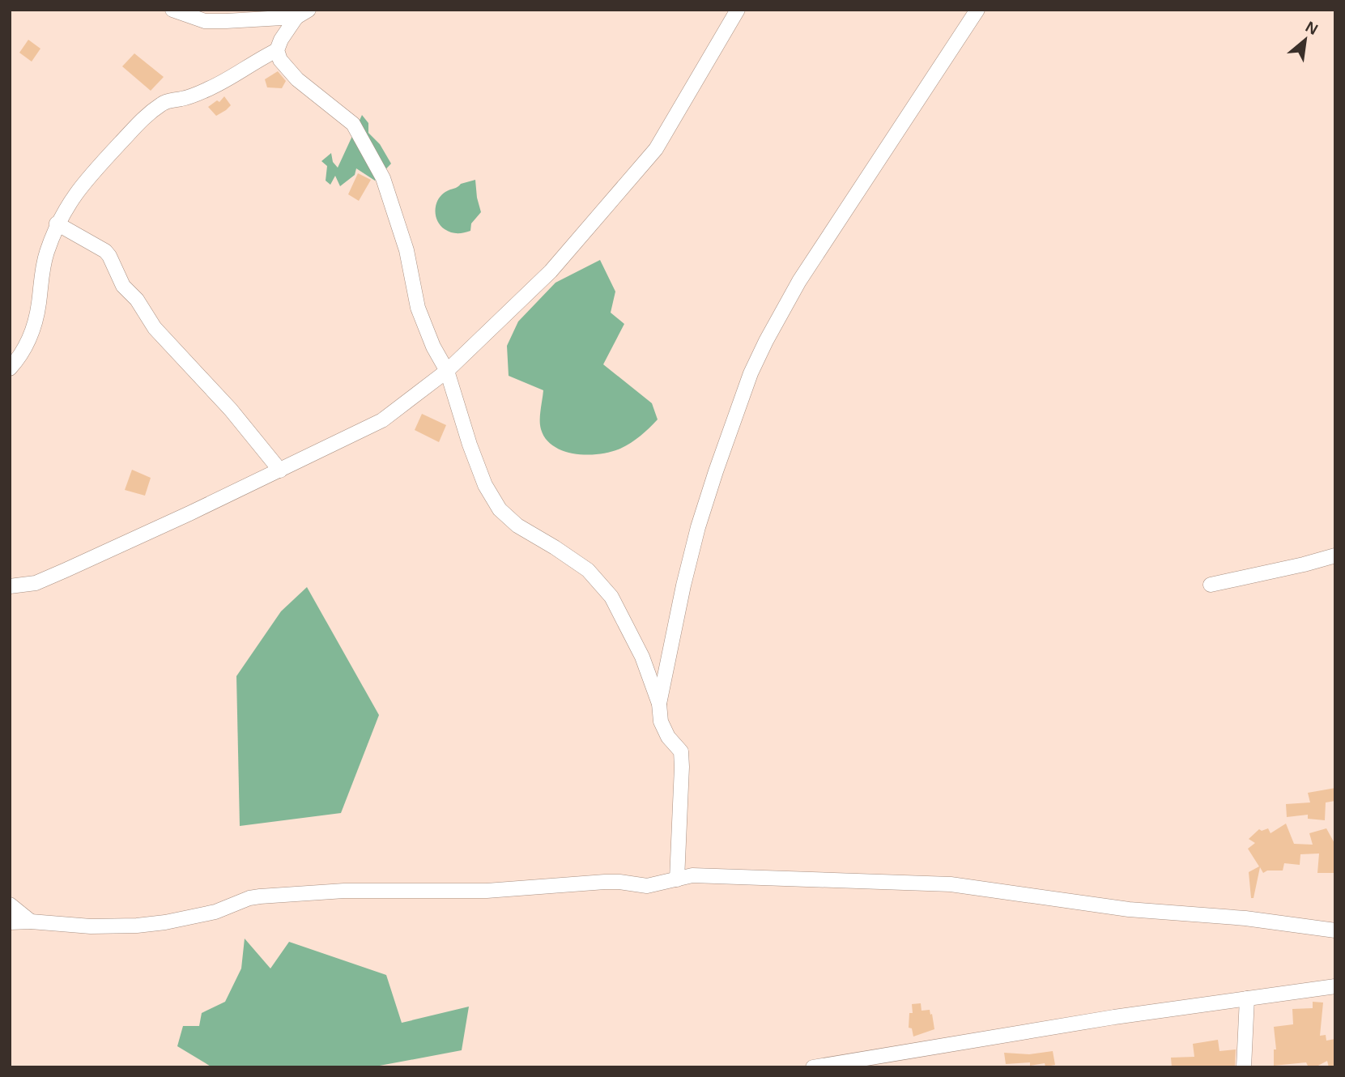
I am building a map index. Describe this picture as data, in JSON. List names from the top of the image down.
{
  "north": "top right"
}
